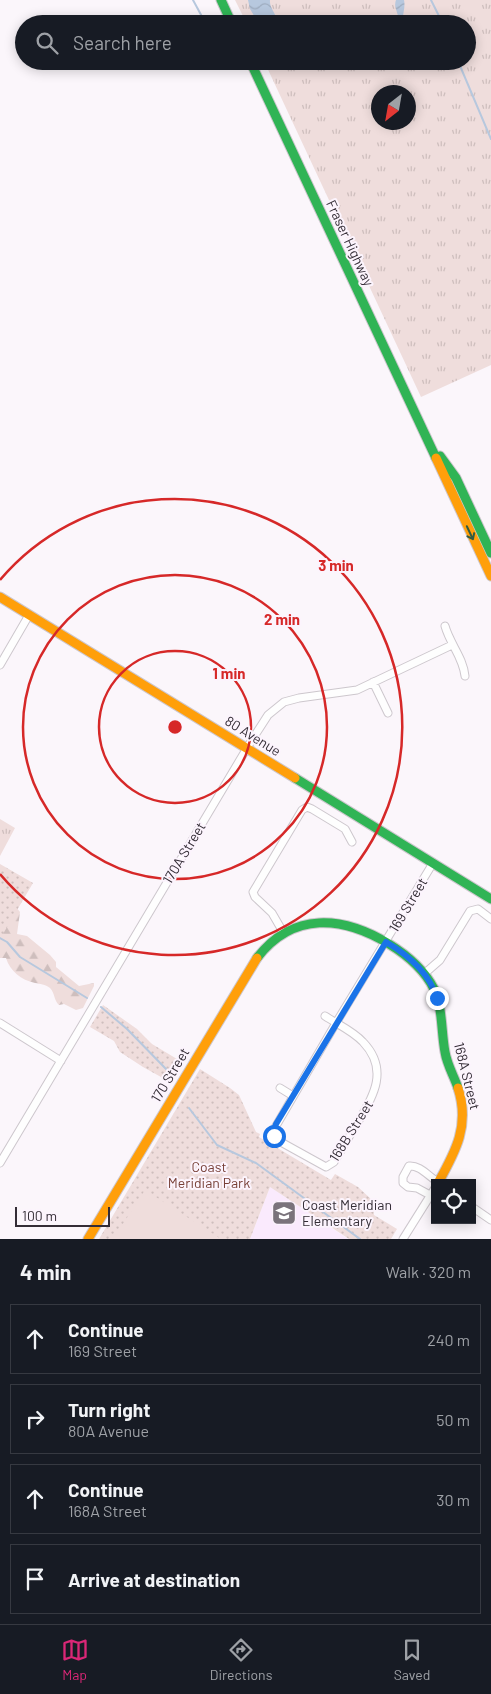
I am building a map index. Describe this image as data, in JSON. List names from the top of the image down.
{
  "streets": {
    "main road": [
      "Fraser Highway",
      "80 Avenue",
      "170 Street",
      "168A Street"
    ],
    "street": ["170A Street", "169 Street", "168B Street"]
  },
  "crossings": [
    ["80 Avenue", "170A Street"],
    ["80 Avenue", "169 Street"],
    ["169 Street", "170 Street"],
    ["169 Street", "168A Street"],
    ["169 Street", "168B Street"],
    ["170 Street", "168A Street"]
  ],
  "parks": ["Coast Meridian Park"],
  "places": {
    "school or university": ["Coast Meridian Elementary"]
  },
  "scale_bar": "100 m",
  "north": "bottom left",
  "page": {
    "search": "Search here",
    "scale": "100 m",
    "heading": ["4 min", "Walk · 320 m"],
    "list": [
      ["Continue", "169 Street", "240 m"],
      ["Turn right", "80A Avenue", "50 m"],
      ["Continue", "168A Street", "30 m"],
      "Arrive at destination"
    ],
    "nav": ["Map", "Directions", "Saved"]
  },
  "rings": ["3 min", "2 min", "1 min"]
}
